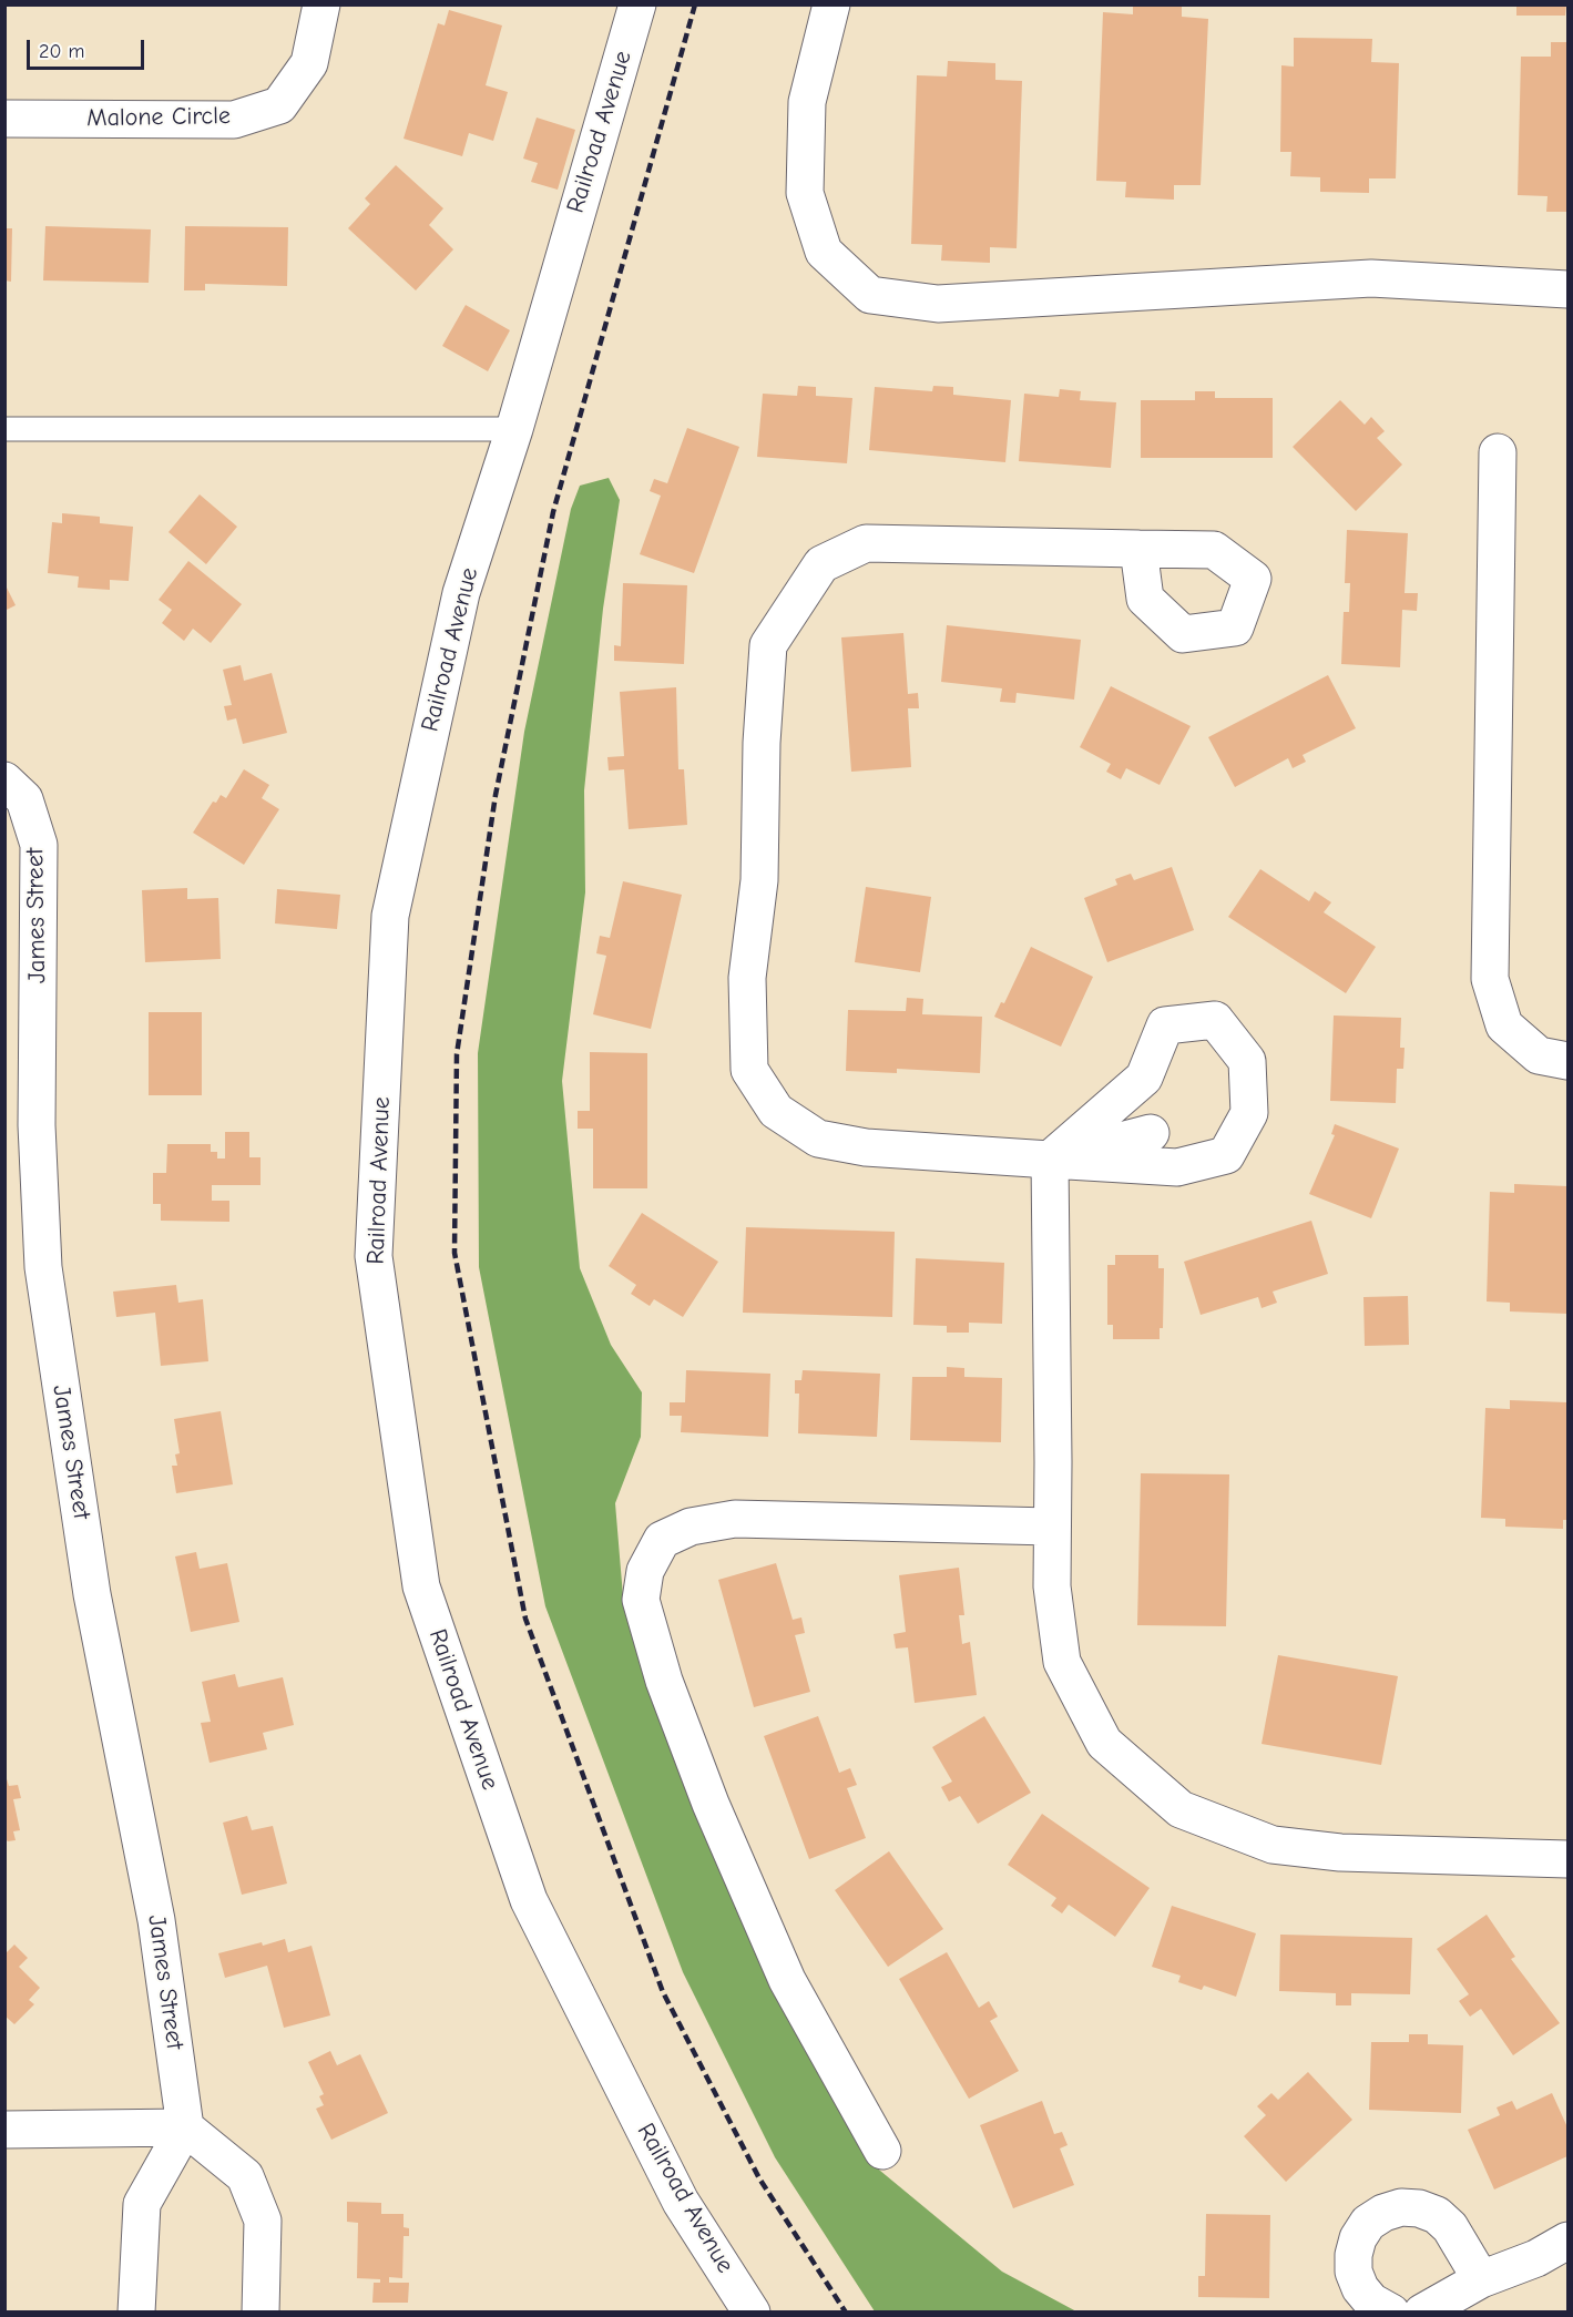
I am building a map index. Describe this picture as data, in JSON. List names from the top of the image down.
{
  "streets": {
    "street": ["Malone Circle", "Railroad Avenue", "James Street"]
  },
  "scale_bar": "20 m"
}
